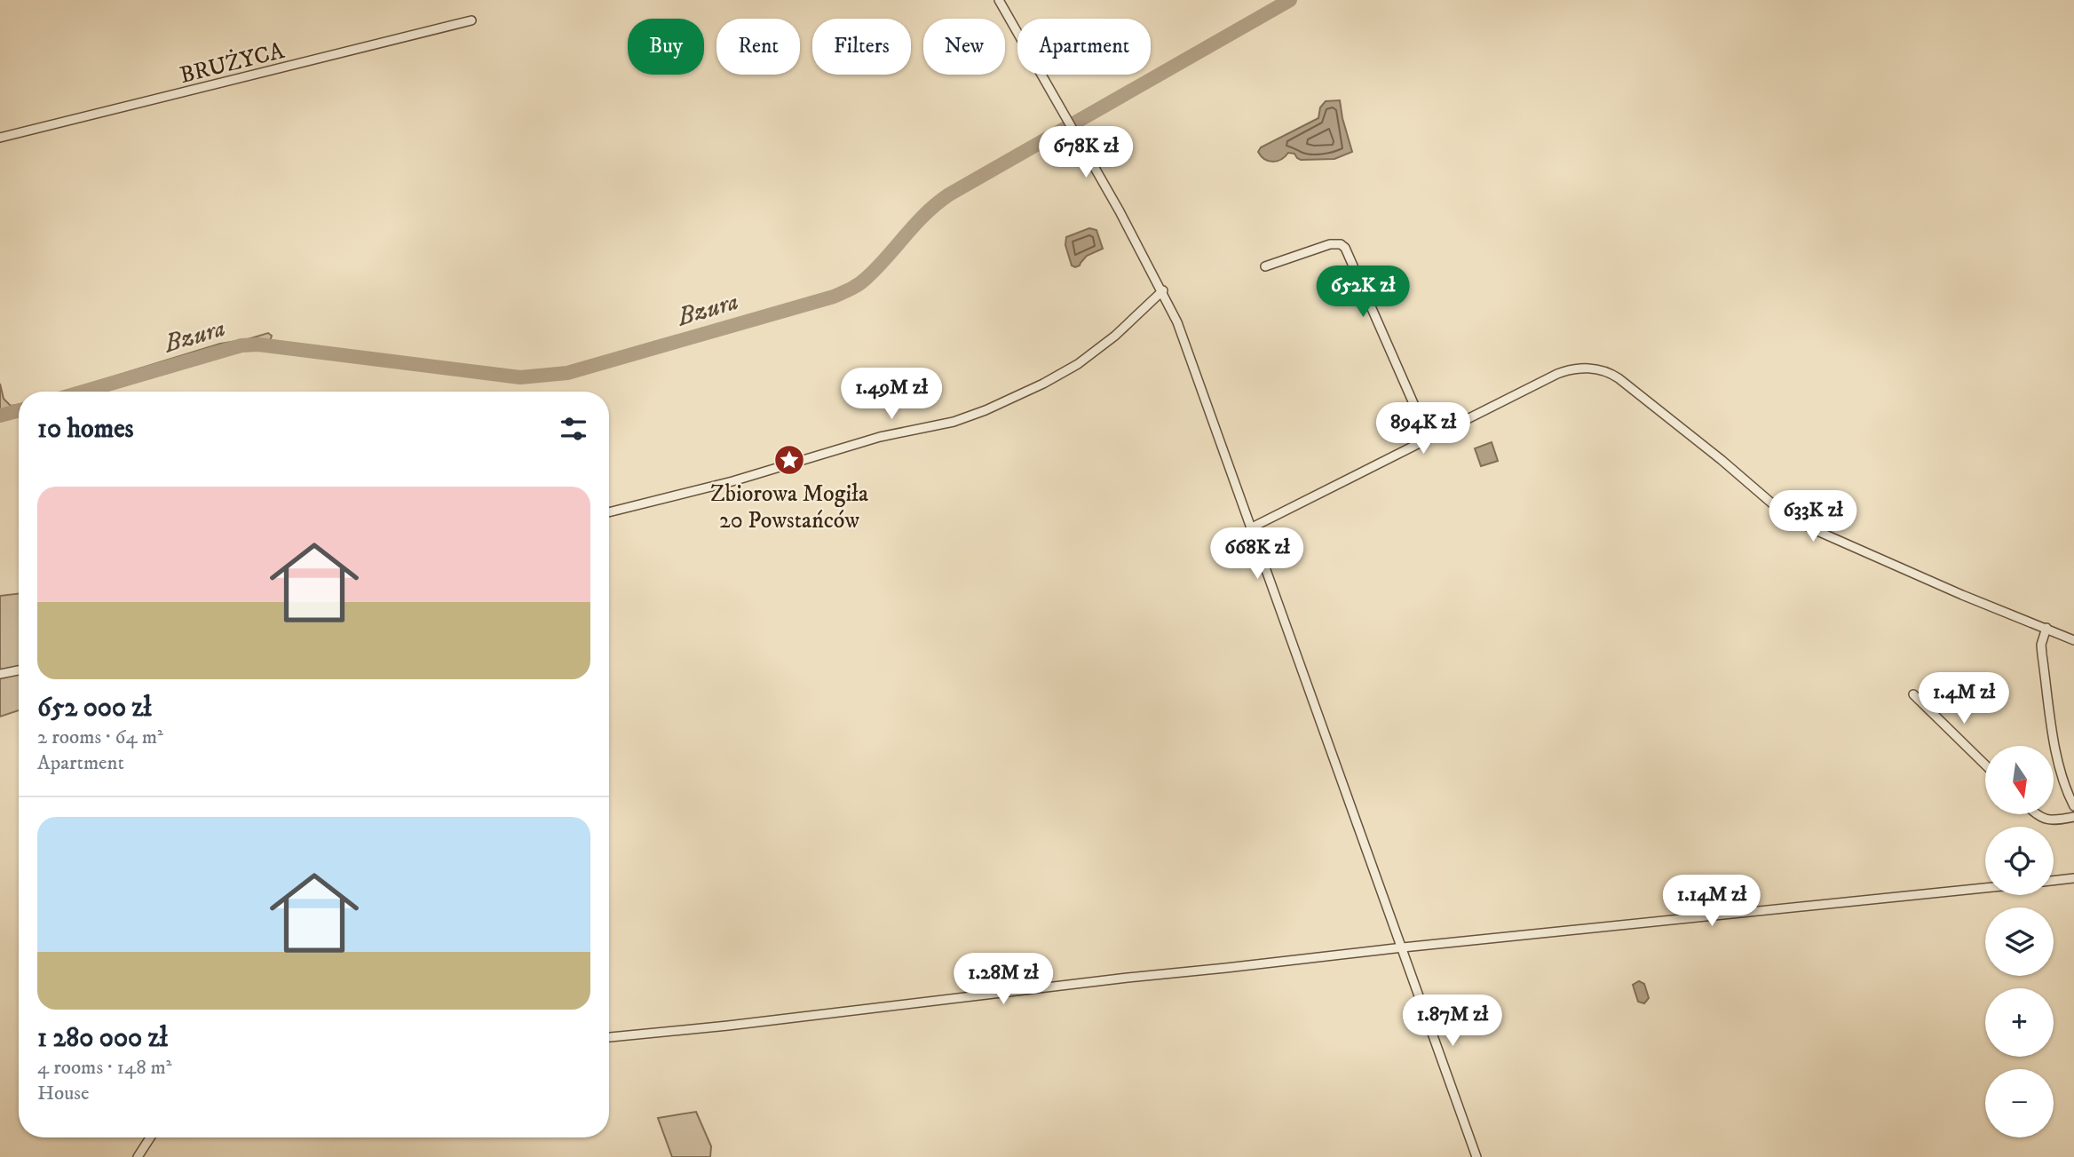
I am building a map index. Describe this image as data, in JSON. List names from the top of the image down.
{
  "streets": {
    "street": ["BRUŻYCA"]
  },
  "water": ["Bzura"],
  "places": {
    "place": ["Zbiorowa Mogiła 20 Powstańców"]
  },
  "north": "bottom",
  "page": {
    "chip": [
      "Buy",
      "Rent",
      "Filters",
      "New",
      "Apartment"
    ],
    "price": [
      "678K zł",
      "652K zł",
      "1.49M zł",
      "894K zł",
      "633K zł",
      "668K zł",
      "1.4M zł",
      "1.14M zł",
      "1.28M zł",
      "1.87M zł"
    ],
    "heading": "10 homes",
    "list": [
      {
        "name": "652 000 zł",
        "note": "2 rooms · 64 m² · Apartment"
      },
      {
        "name": "1 280 000 zł",
        "note": "4 rooms · 148 m² · House"
      }
    ],
    "map_buttons": ["+", "−"]
  }
}
